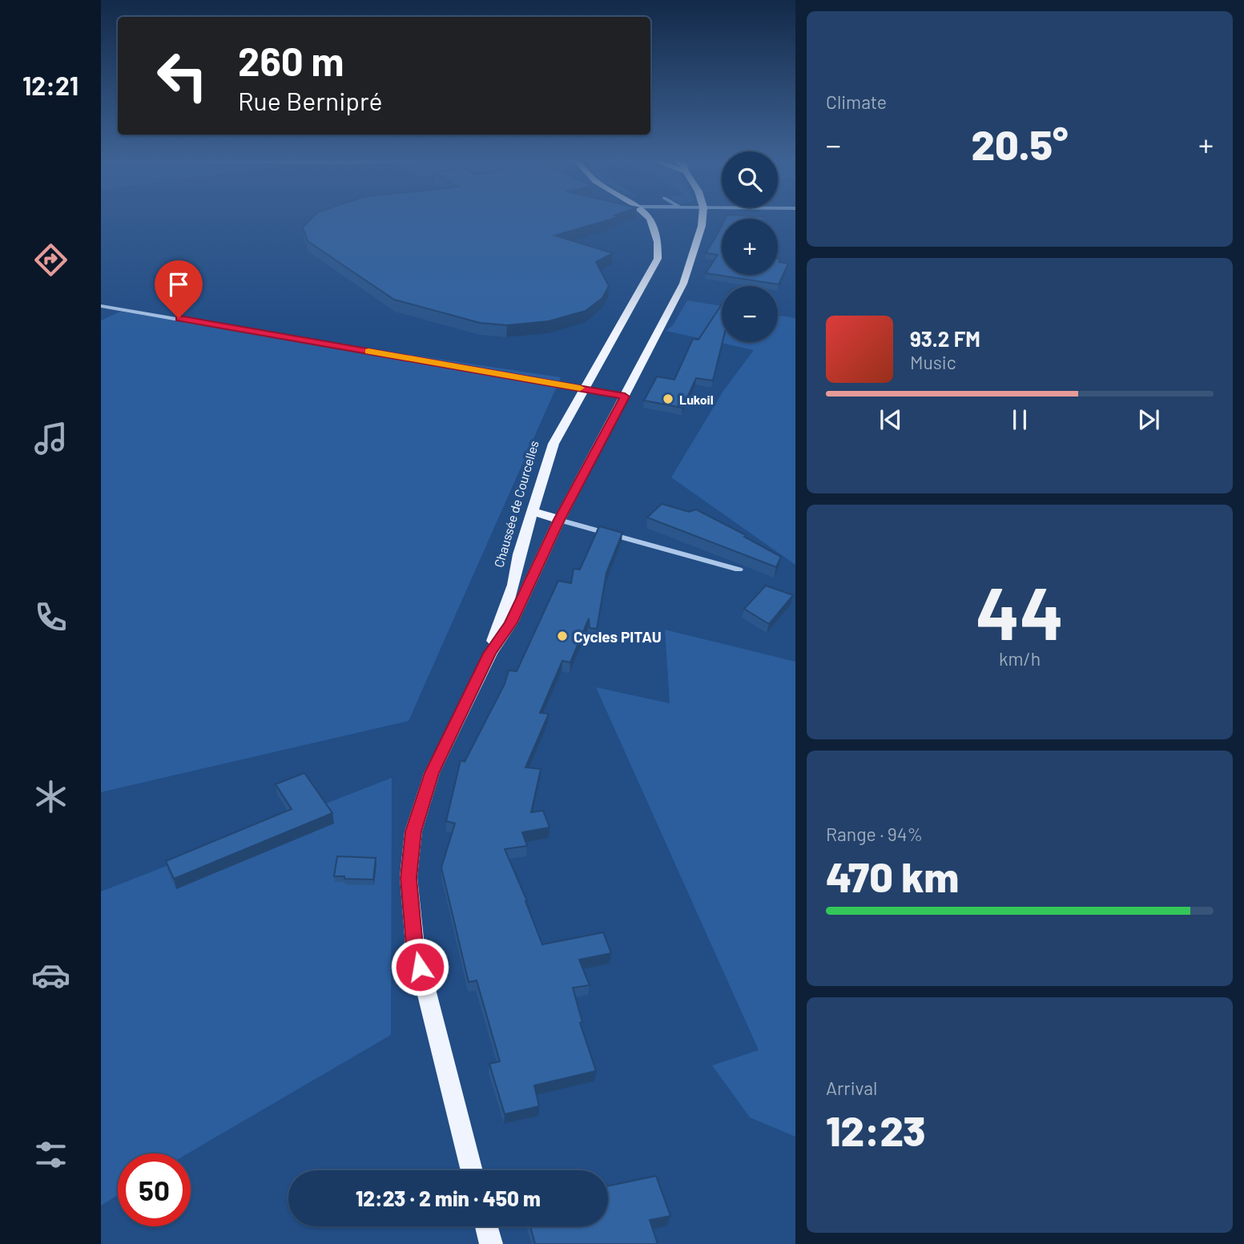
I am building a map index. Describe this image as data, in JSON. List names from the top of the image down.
{
  "streets": {
    "main road": ["Chaussée de Courcelles"]
  },
  "places": ["Lukoil", "Cycles PITAU"],
  "page": {
    "tabs": "12:21",
    "tile": [
      "Climate",
      ["44", "km/h"],
      ["Range · 94%", "470 km"],
      ["Arrival", "12:23"]
    ],
    "turn": ["260 m", "Rue Bernipré"],
    "heat": ["−", "20.5°", "+"],
    "map_buttons": ["+", "−"],
    "song": ["93.2 FM", "Music"],
    "limit": "50",
    "trip": "12:23 · 2 min · 450 m"
  }
}
